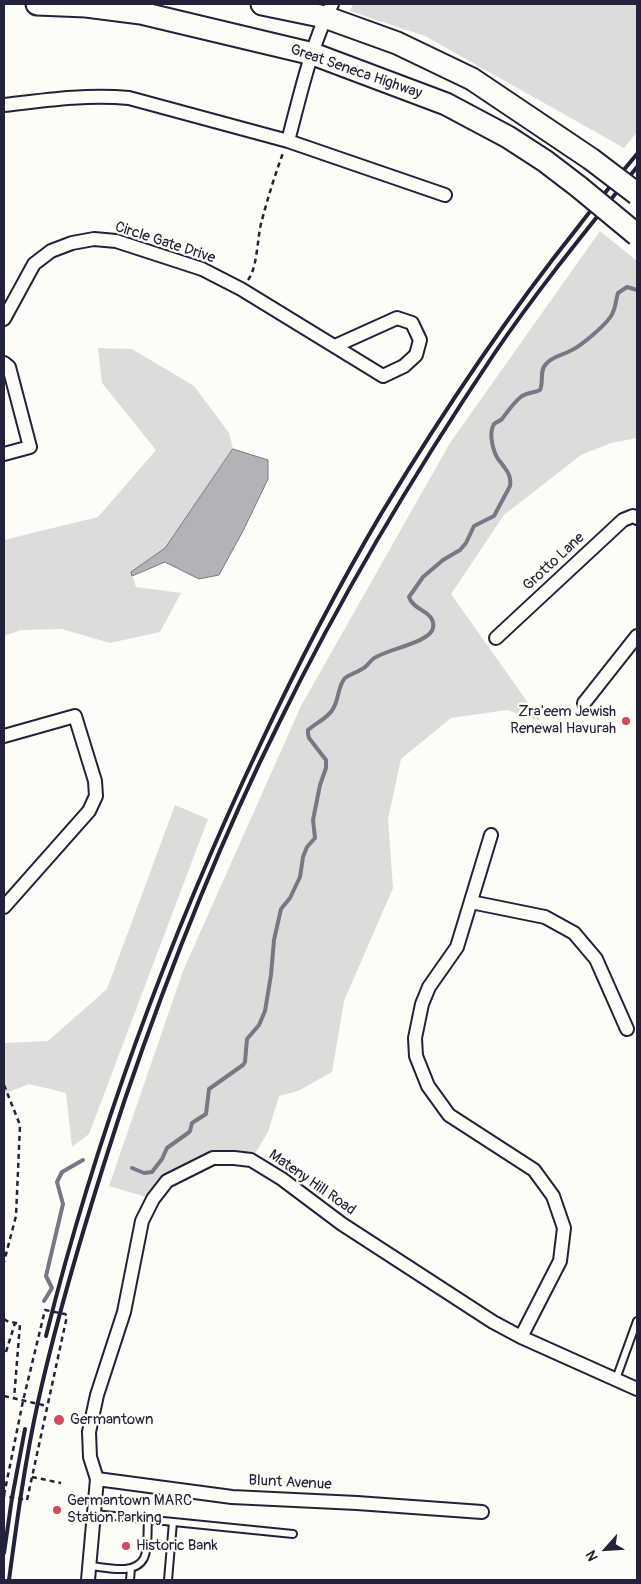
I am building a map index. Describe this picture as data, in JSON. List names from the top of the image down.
{
  "streets": {
    "main road": ["Great Seneca Highway"],
    "street": [
      "Circle Gate Drive",
      "Grotto Lane",
      "Mateny Hill Road",
      "Blunt Avenue"
    ]
  },
  "crossings": [
    ["Mateny Hill Road", "Blunt Avenue"]
  ],
  "places": [
    "Zra'eem Jewish Renewal Havurah",
    "Germantown",
    "Germantown MARC Station Parking",
    "Historic Bank"
  ],
  "north": "bottom left"
}
